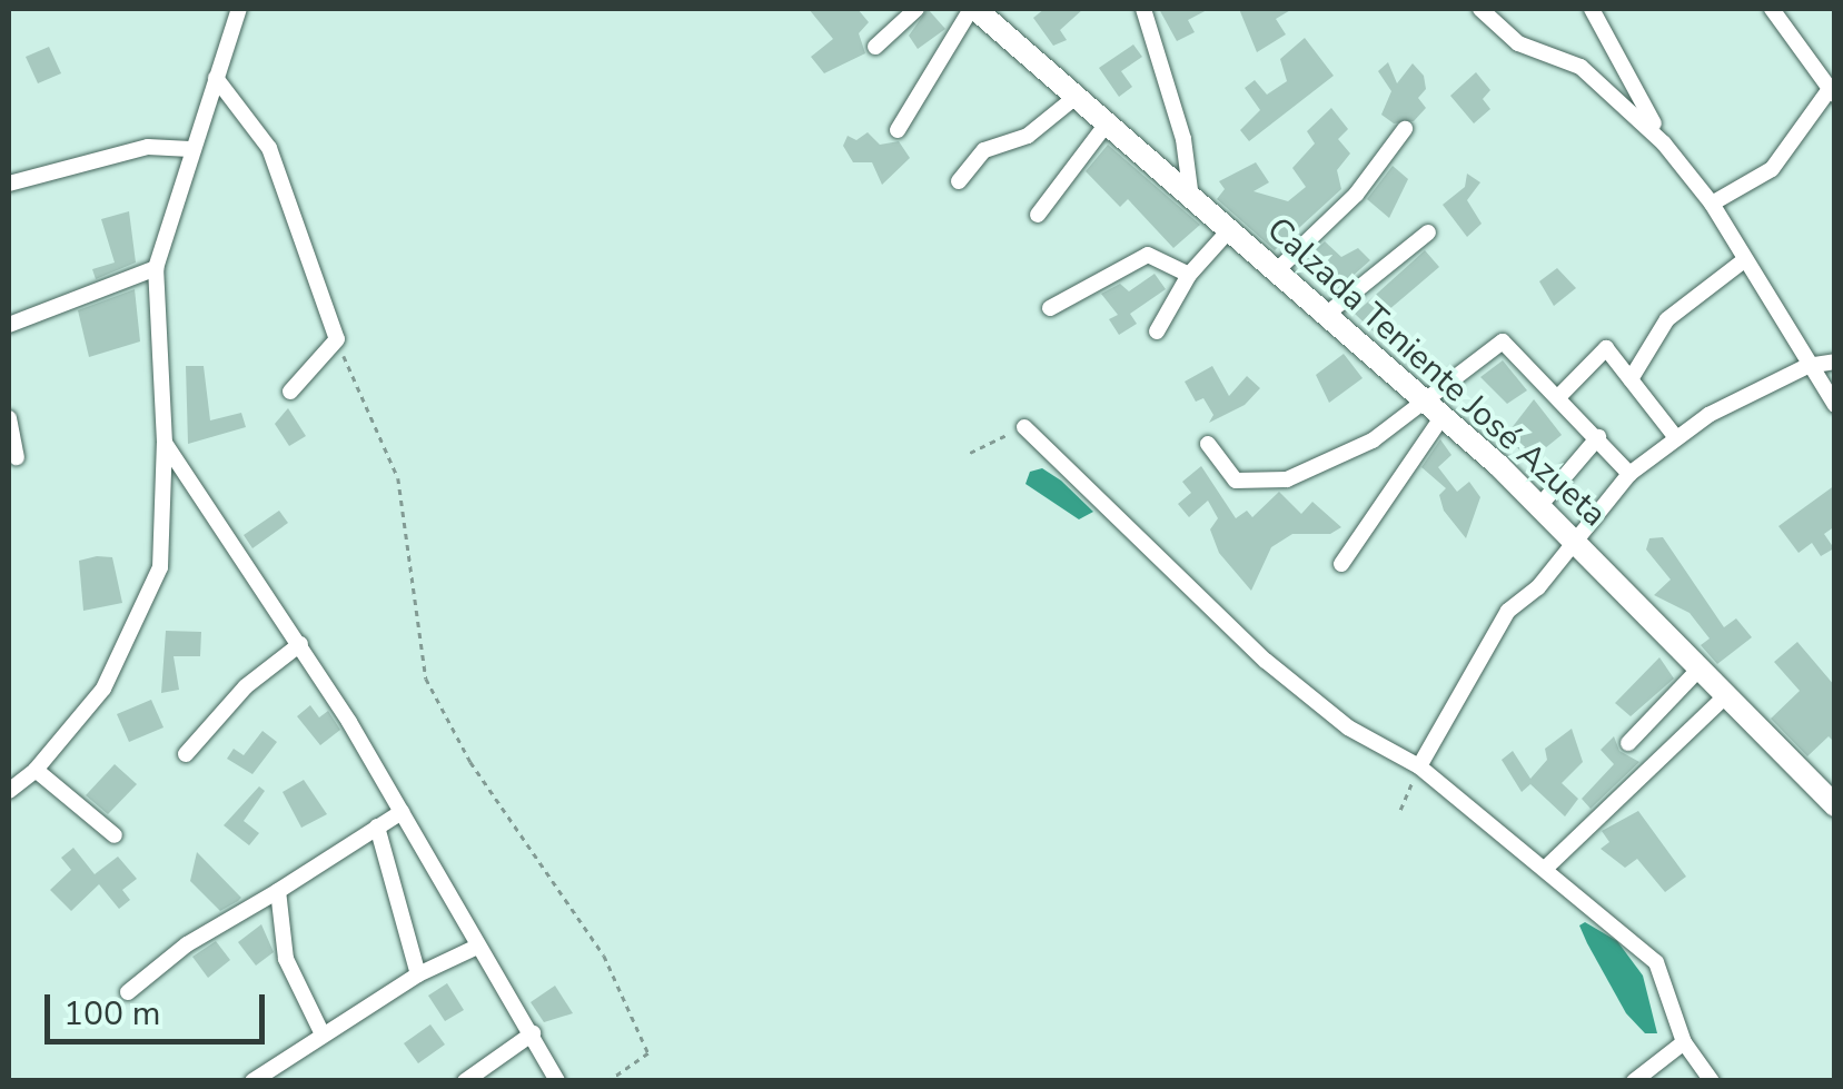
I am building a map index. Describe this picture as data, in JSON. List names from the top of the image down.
{
  "streets": {
    "main road": ["Calzada Teniente José Azueta"]
  },
  "scale_bar": "100 m"
}
